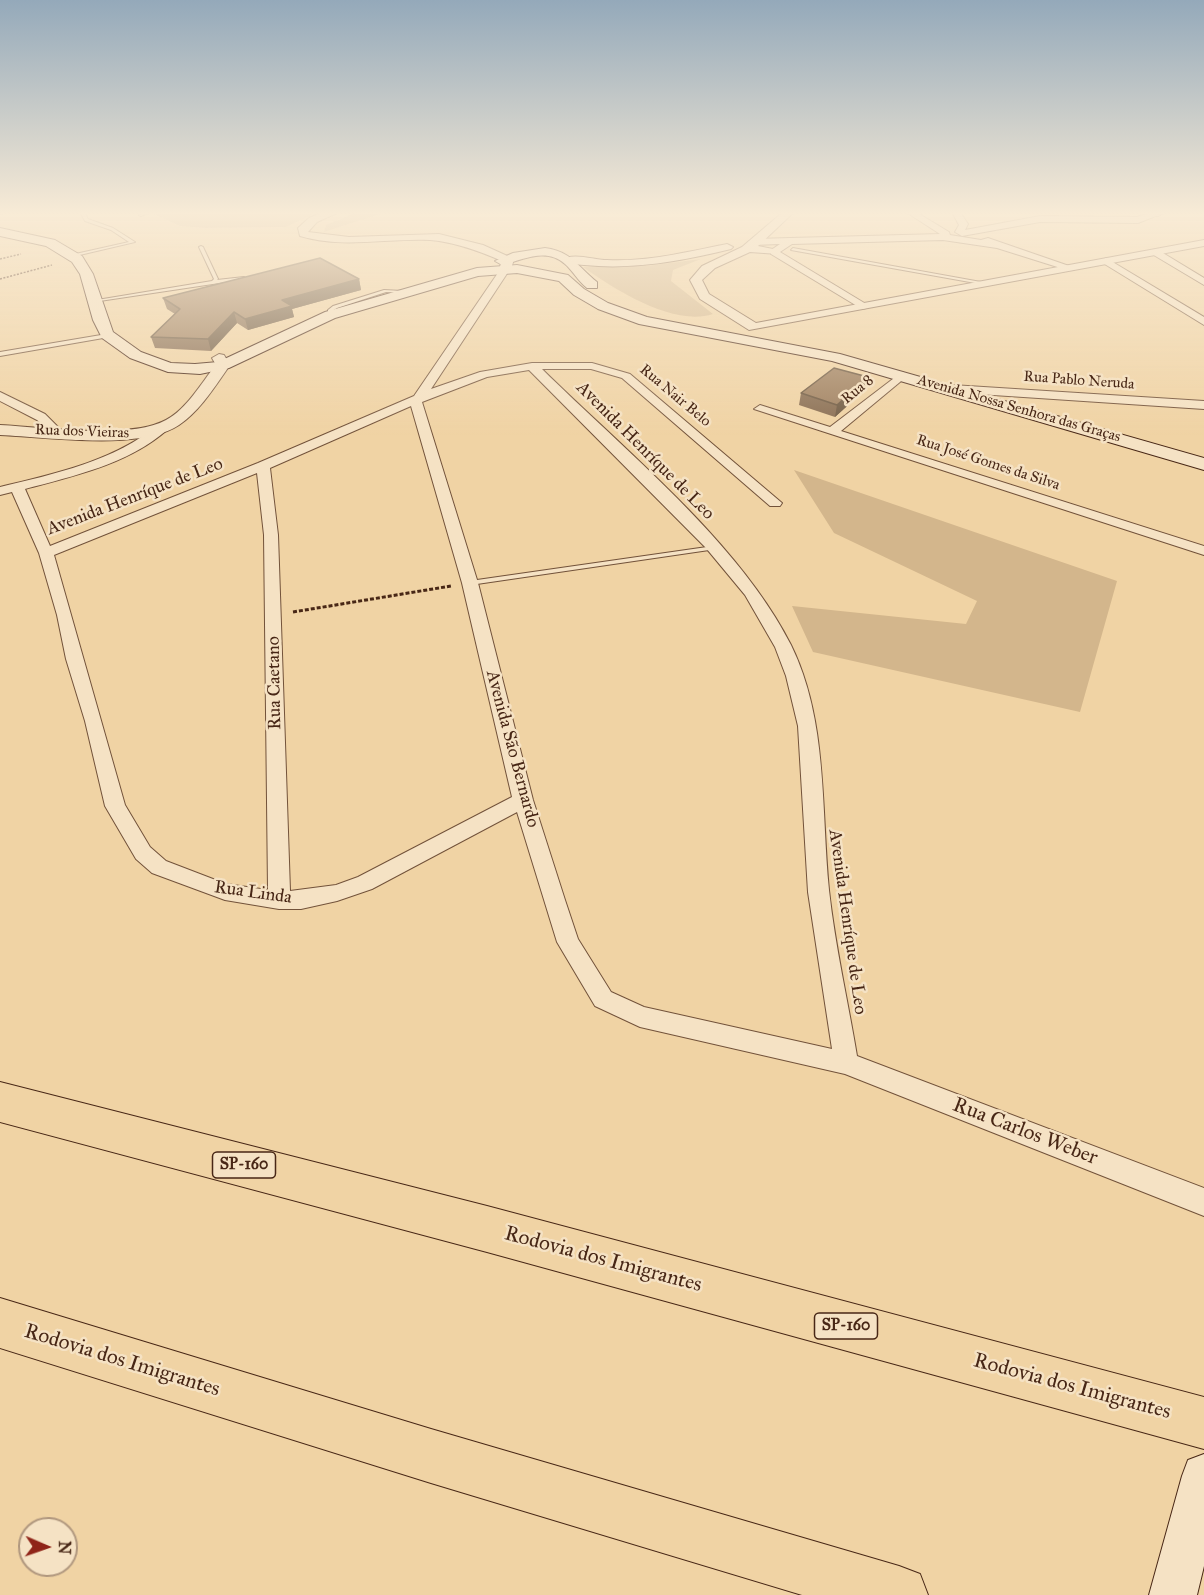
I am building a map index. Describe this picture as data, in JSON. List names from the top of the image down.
{
  "streets": {
    "highway": ["SP-160", "Rodovia dos Imigrantes"],
    "main road": ["Avenida Nossa Senhora das Graças"],
    "street": [
      "Rua Pablo Neruda",
      "Rua 8",
      "Rua Nair Belo",
      "Rua dos Vieiras",
      "Avenida Henríque de Leo",
      "Rua José Gomes da Silva",
      "Rua Caetano",
      "Avenida São Bernardo",
      "Rua Linda",
      "Rua Carlos Weber"
    ]
  },
  "crossings": [
    ["Rua Pablo Neruda", "Avenida Nossa Senhora das Graças"],
    ["Rua 8", "Avenida Nossa Senhora das Graças"],
    ["Rua 8", "Rua José Gomes da Silva"],
    ["Rua Nair Belo", "Avenida Henríque de Leo"],
    ["Avenida Henríque de Leo", "Rua Caetano"],
    ["Avenida Henríque de Leo", "Avenida São Bernardo"],
    ["Avenida Henríque de Leo", "Rua Linda"],
    ["Avenida Henríque de Leo", "Rua Carlos Weber"],
    ["Rua Caetano", "Rua Linda"],
    ["Avenida São Bernardo", "Rua Linda"],
    ["Avenida São Bernardo", "Rua Carlos Weber"]
  ],
  "north": "right"
}
